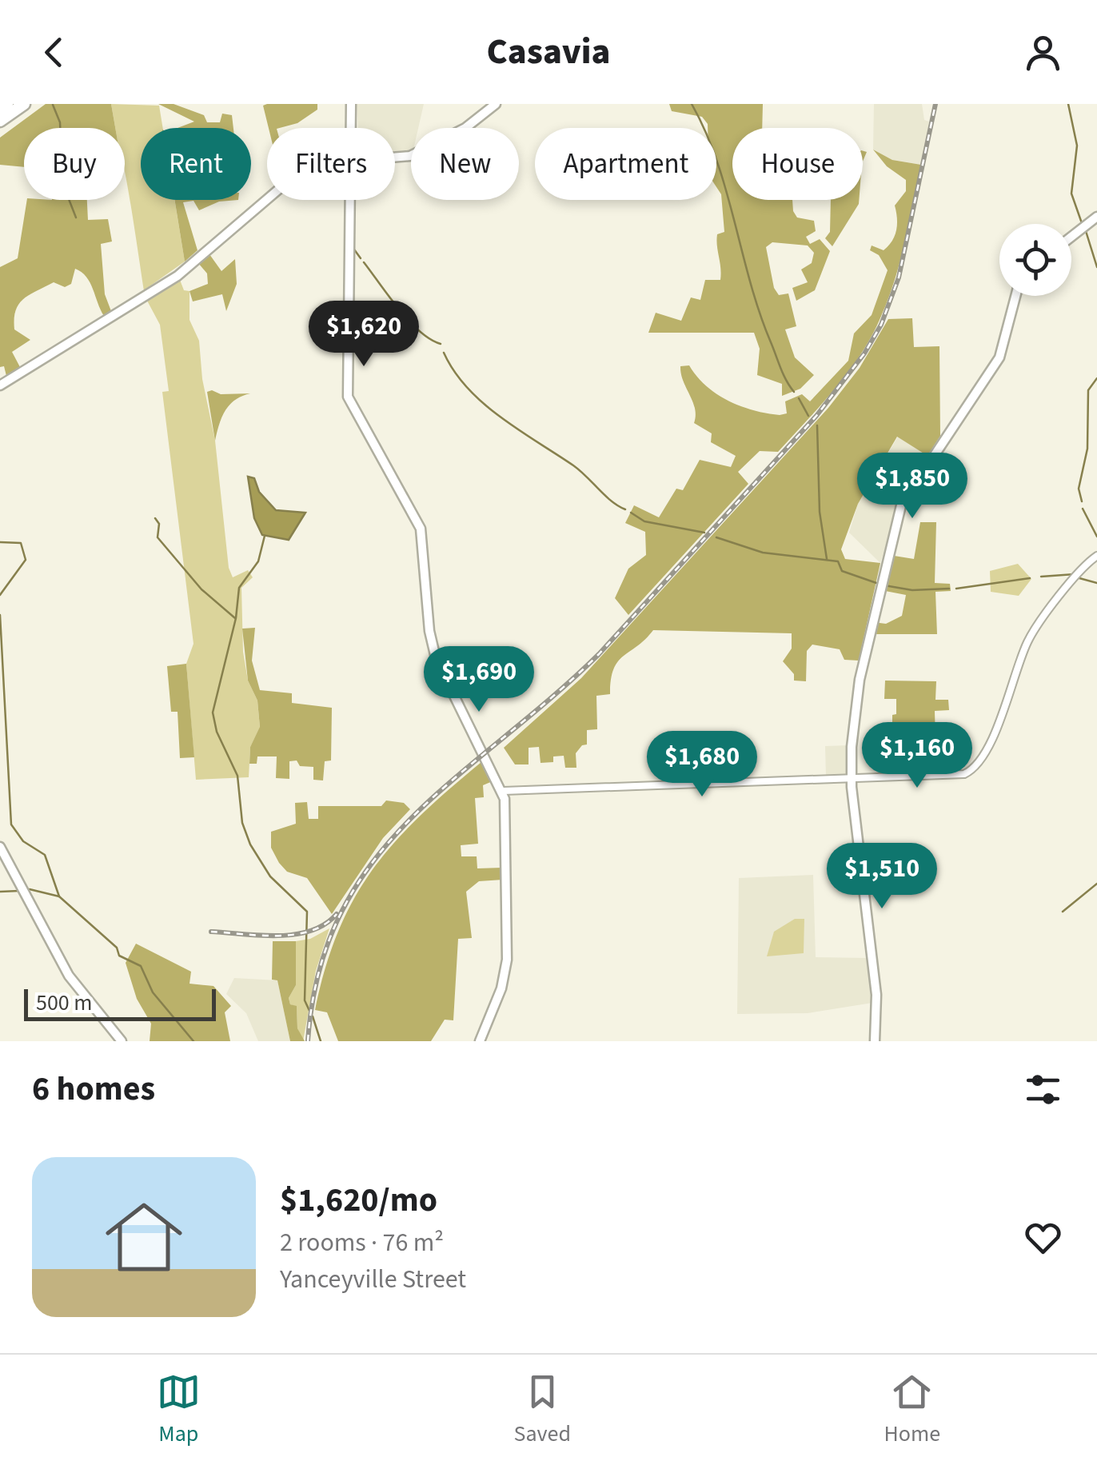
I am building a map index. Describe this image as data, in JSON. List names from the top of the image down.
{
  "scale_bar": "500 m",
  "page": {
    "header": "Casavia",
    "chip": [
      "Buy",
      "Rent",
      "Filters",
      "New",
      "Apartment",
      "House"
    ],
    "price": [
      "$1,620",
      "$1,850",
      "$1,690",
      "$1,160",
      "$1,680",
      "$1,510"
    ],
    "scale": "500 m",
    "heading": "6 homes",
    "list": [
      {
        "name": "$1,620/mo",
        "note": "2 rooms · 76 m² · Yanceyville Street"
      }
    ],
    "tabs": ["Map", "Saved", "Home"]
  }
}
